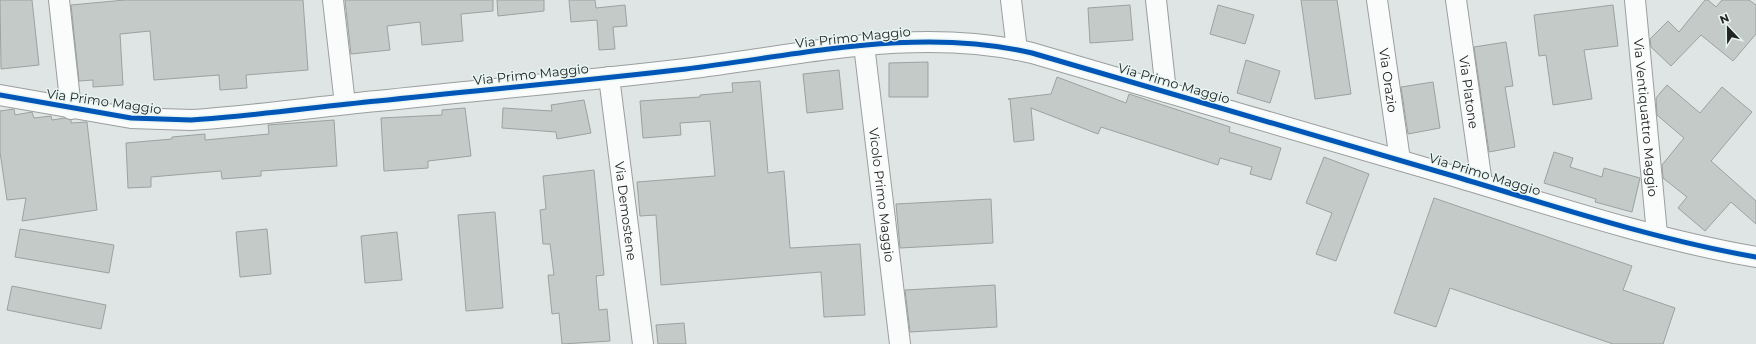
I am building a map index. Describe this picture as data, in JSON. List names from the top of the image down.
{
  "streets": {
    "street": [
      "Via Primo Maggio",
      "Via Orazio",
      "Via Platone",
      "Via Ventiquattro Maggio",
      "Vicolo Primo Maggio",
      "Via Demostene"
    ]
  },
  "crossings": [
    ["Via Primo Maggio", "Via Orazio"],
    ["Via Primo Maggio", "Via Platone"],
    ["Via Primo Maggio", "Via Ventiquattro Maggio"],
    ["Via Primo Maggio", "Vicolo Primo Maggio"],
    ["Via Primo Maggio", "Via Demostene"]
  ],
  "north": "top"
}
